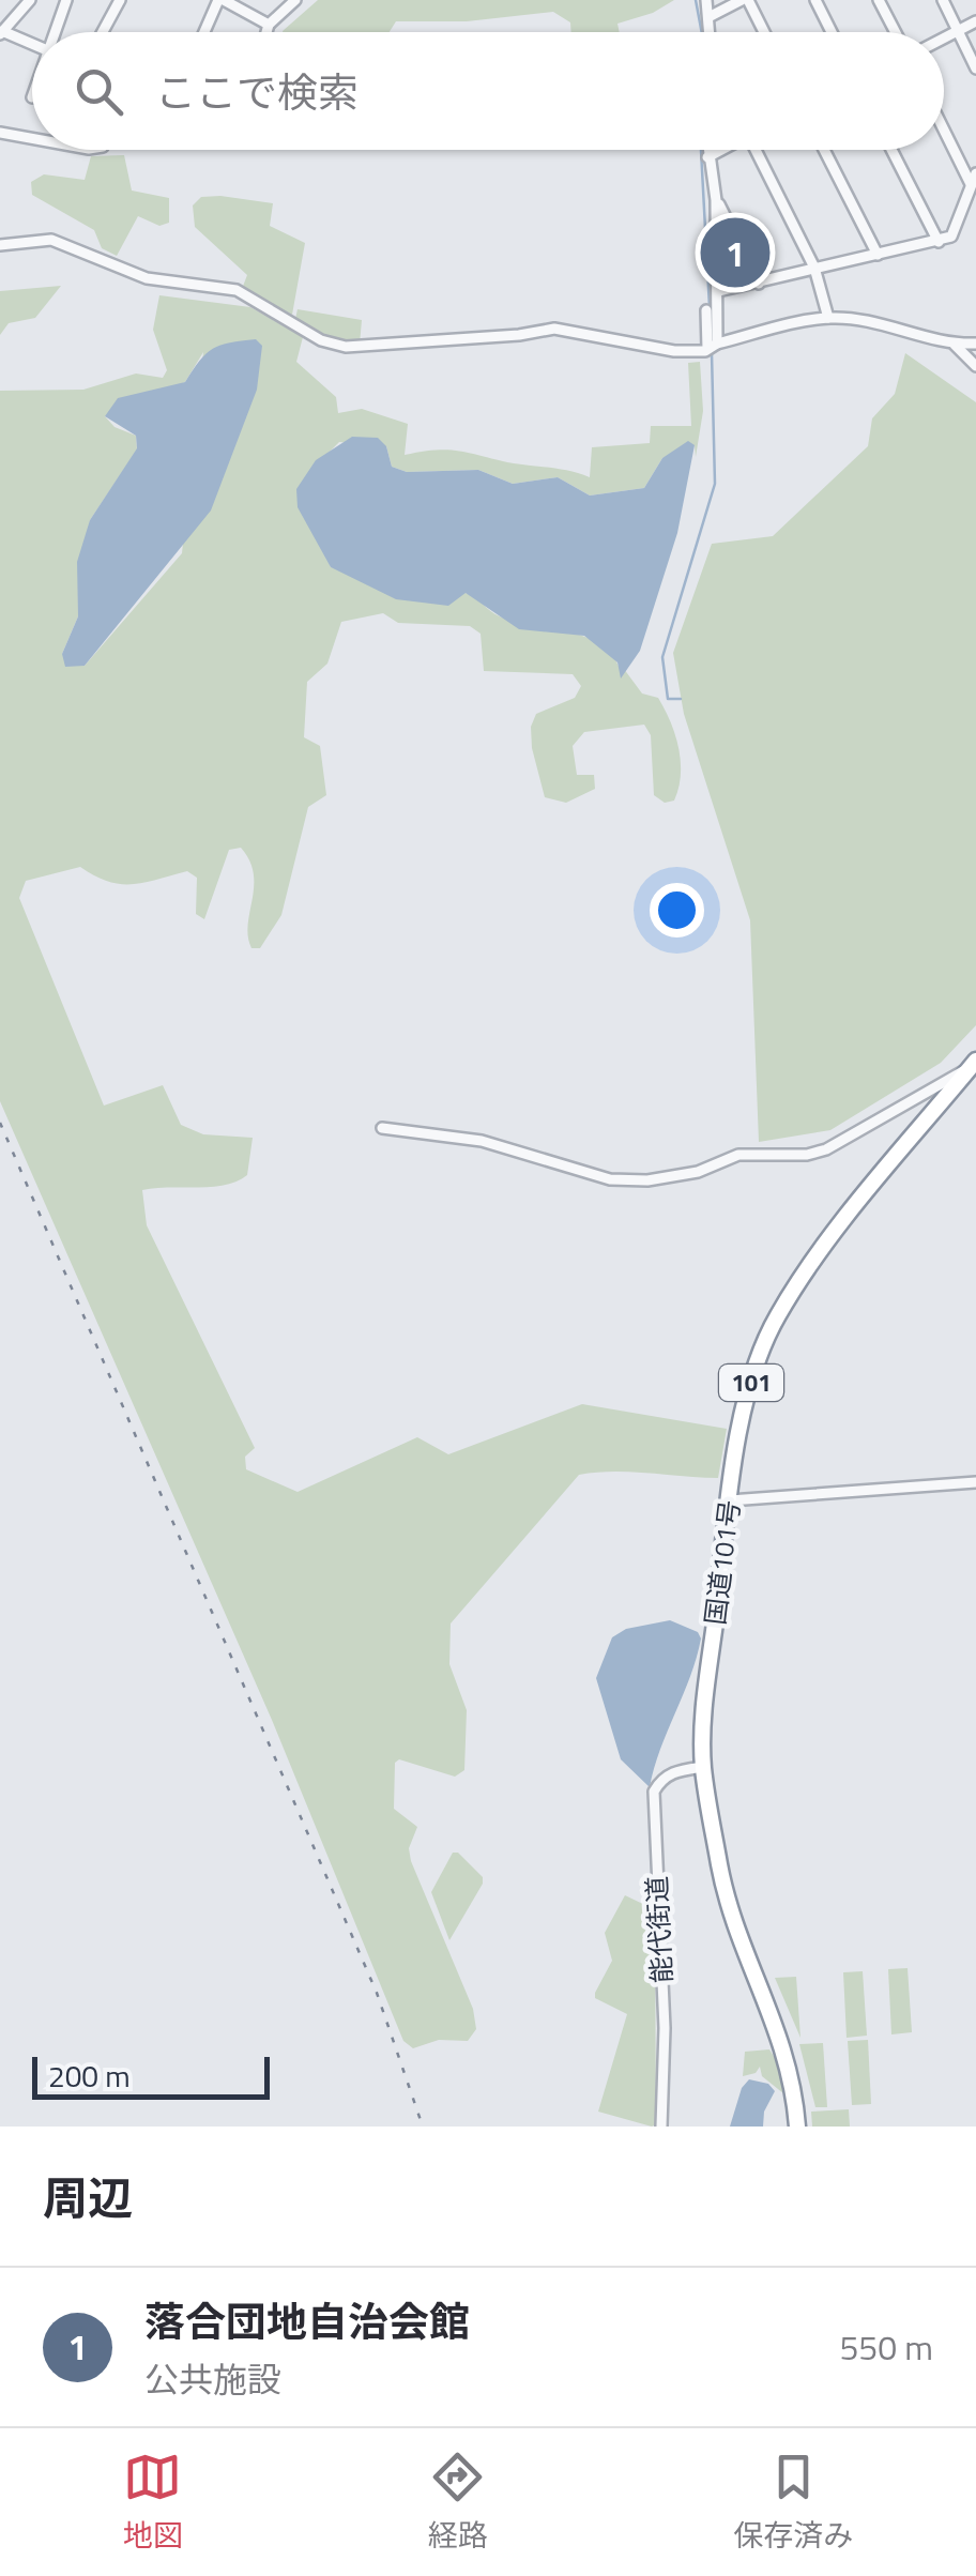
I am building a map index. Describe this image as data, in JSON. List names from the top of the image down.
{
  "streets": {
    "highway": ["101", "国道101号"],
    "street": ["能代街道"]
  },
  "crossings": [
    ["国道101号", "能代街道"]
  ],
  "scale_bar": "200 m",
  "page": {
    "search": "ここで検索",
    "pins": "1",
    "scale": "200 m",
    "heading": "周辺",
    "list": [
      {
        "mark": "1",
        "name": "落合団地自治会館",
        "note": "公共施設",
        "value": "550 m"
      }
    ],
    "nav": ["地図", "経路", "保存済み"]
  }
}
